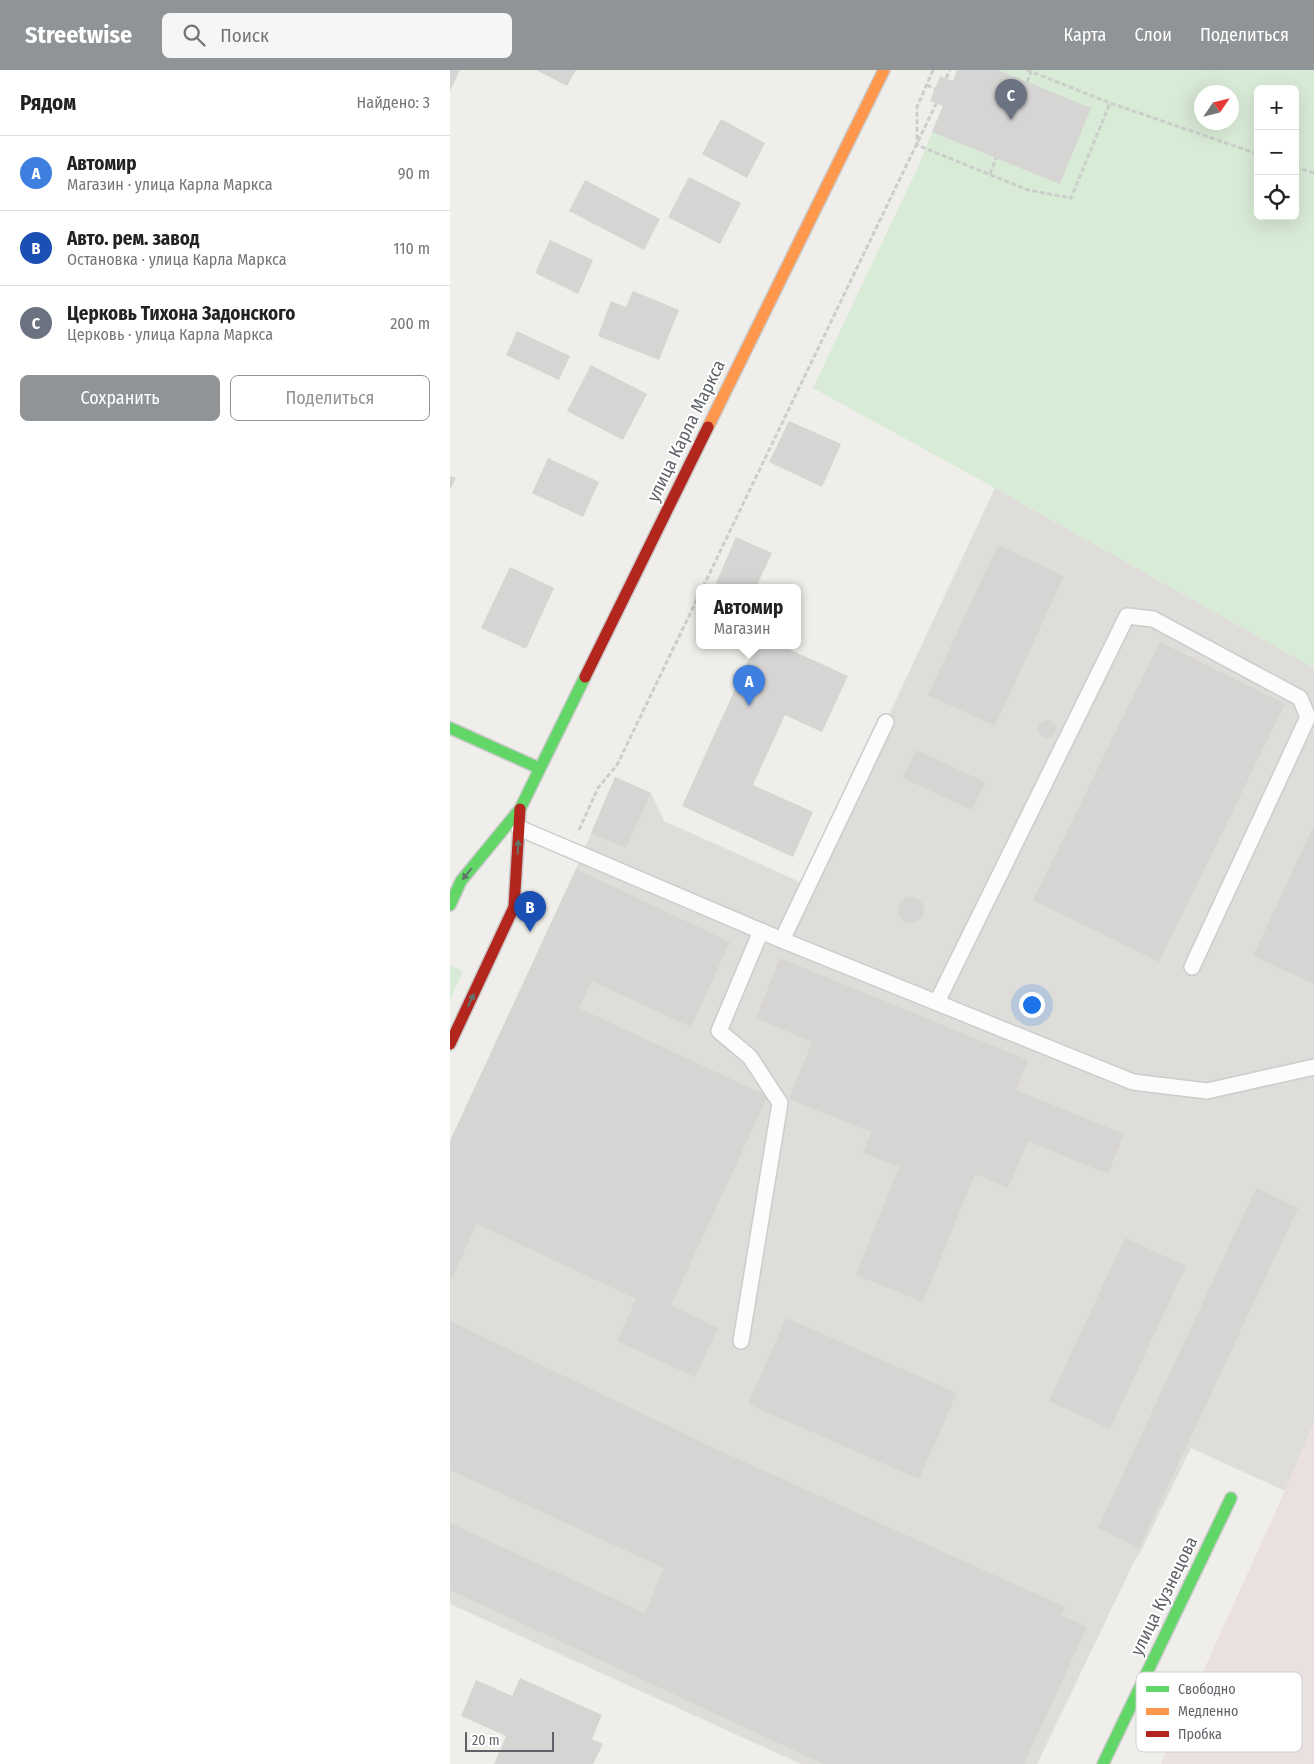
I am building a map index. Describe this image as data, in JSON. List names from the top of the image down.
{
  "streets": {
    "main road": ["улица Карла Маркса", "улица Кузнецова"]
  },
  "legend": ["Свободно", "Медленно", "Пробка"],
  "scale_bar": "20 m",
  "north": "top right",
  "page": {
    "header": "Streetwise",
    "search": "Поиск",
    "nav": ["Карта", "Слои", "Поделиться"],
    "heading": ["Рядом", "Найдено: 3"],
    "pins": ["C", "A", "B"],
    "map_buttons": ["+", "−"],
    "list": [
      {
        "mark": "A",
        "name": "Автомир",
        "note": "Магазин · улица Карла Маркса",
        "value": "90 m"
      },
      {
        "mark": "B",
        "name": "Авто. рем. завод",
        "note": "Остановка · улица Карла Маркса",
        "value": "110 m"
      },
      {
        "mark": "C",
        "name": "Церковь Тихона Задонского",
        "note": "Церковь · улица Карла Маркса",
        "value": "200 m"
      }
    ],
    "buttons": ["Сохранить", "Поделиться"],
    "popup": ["Автомир", "Магазин"],
    "scale": "20 m"
  }
}
